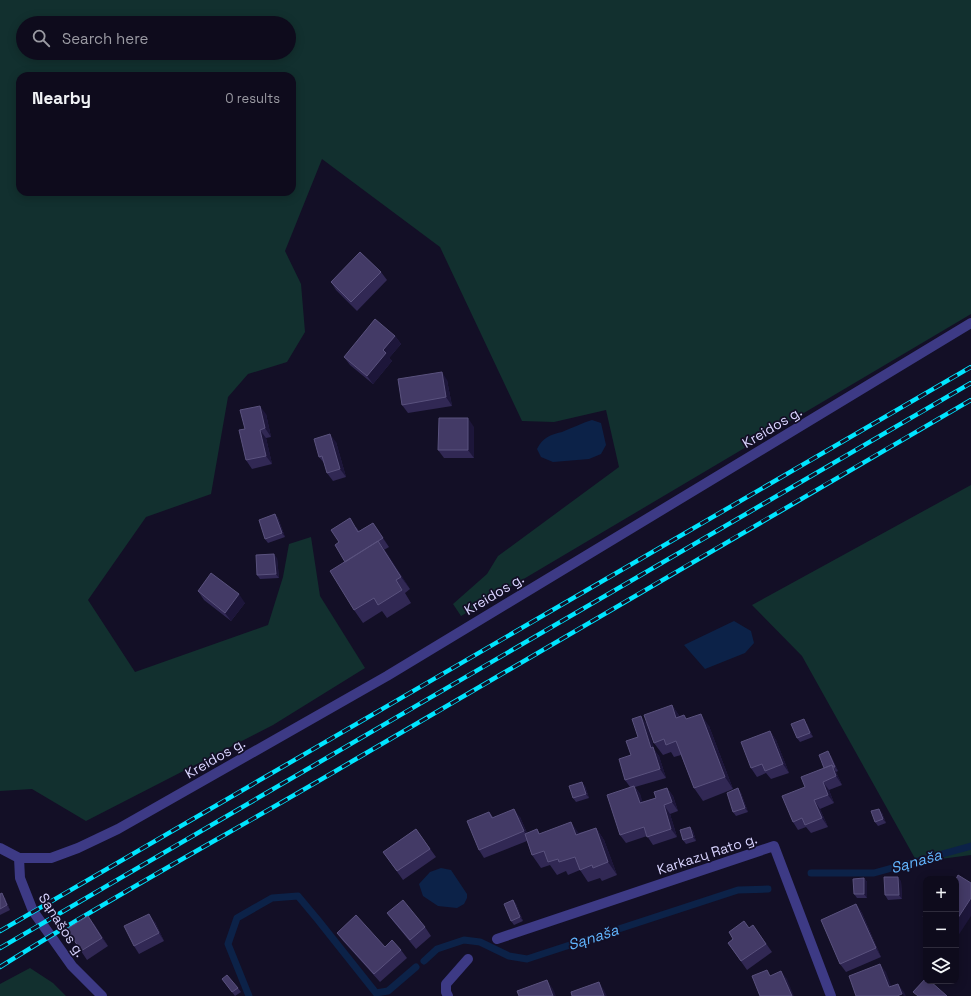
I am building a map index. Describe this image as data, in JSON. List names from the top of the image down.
{
  "streets": {
    "street": ["Kreidos g.", "Karkazų Rato g.", "Sąnašos g."]
  },
  "crossings": [
    ["Kreidos g.", "Sąnašos g."]
  ],
  "water": ["Sąnaša"],
  "page": {
    "search": "Search here",
    "heading": ["Nearby", "0 results"],
    "map_buttons": ["+", "−"]
  }
}
